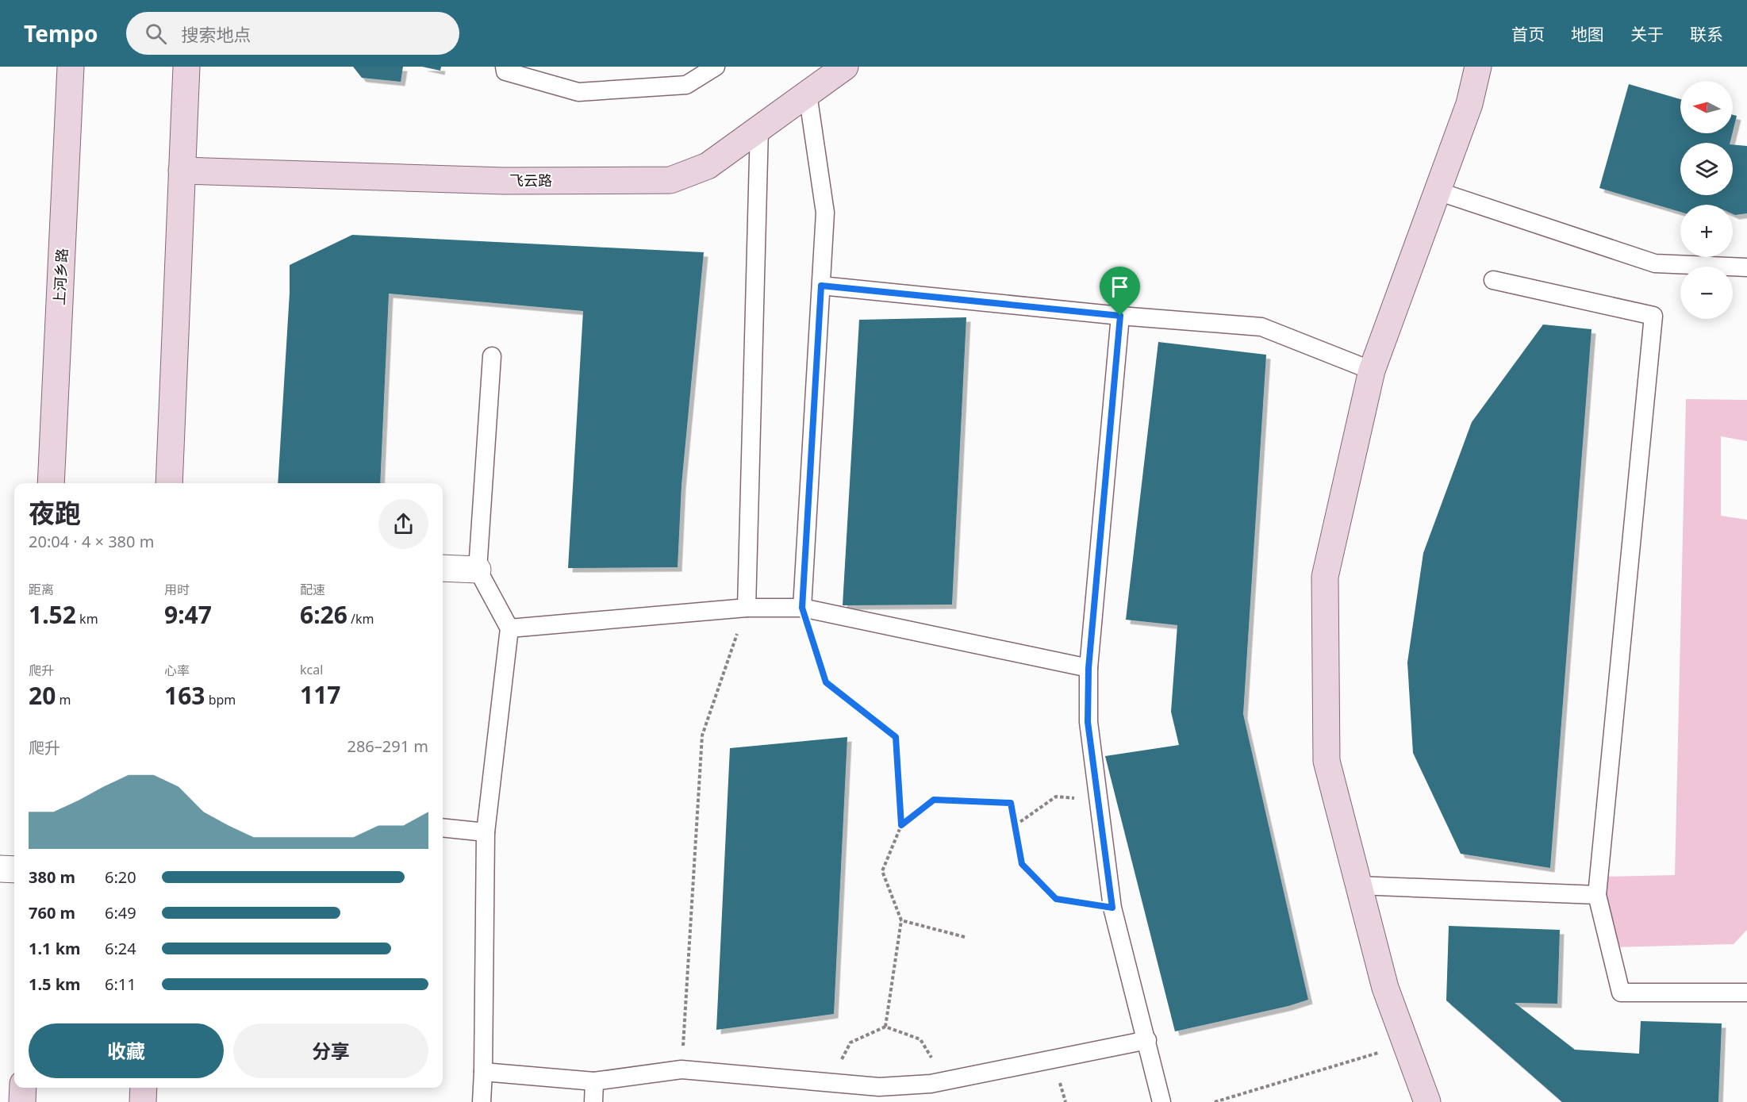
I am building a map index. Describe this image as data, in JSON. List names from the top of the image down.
{
  "streets": {
    "street": ["飞云路", "上河乡路"]
  },
  "north": "left",
  "page": {
    "header": "Tempo",
    "search": "搜索地点",
    "nav": [
      "首页",
      "地图",
      "关于",
      "联系"
    ],
    "map_buttons": ["+", "−"],
    "heading": ["夜跑", "20:04 · 4 × 380 m"],
    "stats": [
      ["距离", "1.52 km"],
      ["用时", "9:47"],
      ["配速", "6:26 /km"],
      ["爬升", "20 m"],
      ["心率", "163 bpm"],
      ["kcal", "117"]
    ],
    "chart": ["爬升", "286–291 m"],
    "list": [
      {
        "name": "380 m",
        "note": "6:20"
      },
      {
        "name": "760 m",
        "note": "6:49"
      },
      {
        "name": "1.1 km",
        "note": "6:24"
      },
      {
        "name": "1.5 km",
        "note": "6:11"
      }
    ],
    "buttons": ["收藏", "分享"]
  }
}
